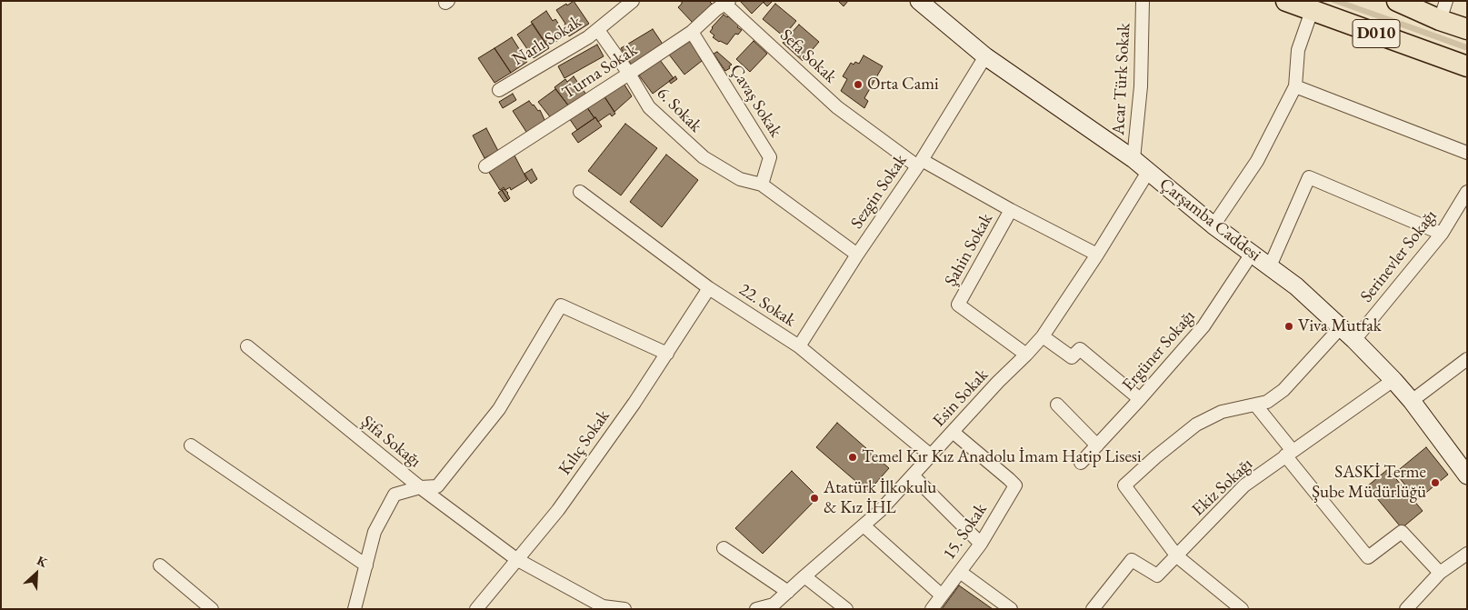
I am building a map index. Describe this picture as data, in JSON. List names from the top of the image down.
{
  "streets": {
    "highway": ["D010"],
    "main road": ["Çarşamba Caddesi"],
    "street": [
      "Narlı Sokak",
      "Sefa Sokak",
      "Turna Sokak",
      "Acar Türk Sokak",
      "Çavaş Sokak",
      "6. Sokak",
      "Sezgin Sokak",
      "Şahin Sokak",
      "Serinevler Sokağı",
      "22. Sokak",
      "Ergüner Sokağı",
      "Esin Sokak",
      "Şifa Sokağı",
      "Kılıç Sokak",
      "Ekiz Sokağı",
      "15. Sokak"
    ]
  },
  "crossings": [
    ["Narlı Sokak", "6. Sokak"],
    ["Sefa Sokak", "Turna Sokak"],
    ["Sefa Sokak", "Sezgin Sokak"],
    ["Sefa Sokak", "Şahin Sokak"],
    ["Sefa Sokak", "Esin Sokak"],
    ["Turna Sokak", "Çavaş Sokak"],
    ["Turna Sokak", "6. Sokak"],
    ["Acar Türk Sokak", "Çarşamba Caddesi"],
    ["Çavaş Sokak", "6. Sokak"],
    ["Sezgin Sokak", "Çarşamba Caddesi"],
    ["Sezgin Sokak", "22. Sokak"],
    ["Çarşamba Caddesi", "Serinevler Sokağı"],
    ["Çarşamba Caddesi", "Ergüner Sokağı"],
    ["Çarşamba Caddesi", "Esin Sokak"],
    ["Çarşamba Caddesi", "Ekiz Sokağı"],
    ["Şahin Sokak", "Esin Sokak"],
    ["22. Sokak", "Esin Sokak"],
    ["22. Sokak", "Kılıç Sokak"],
    ["Esin Sokak", "15. Sokak"],
    ["Şifa Sokağı", "Kılıç Sokak"]
  ],
  "places": [
    "Orta Cami",
    "Viva Mutfak",
    "Temel Kır Kız Anadolu İmam Hatip Lisesi",
    "SASKİ Terme Şube Müdürlüğü",
    "Atatürk İlkokulu & Kız İHL"
  ],
  "north": "top right"
}
